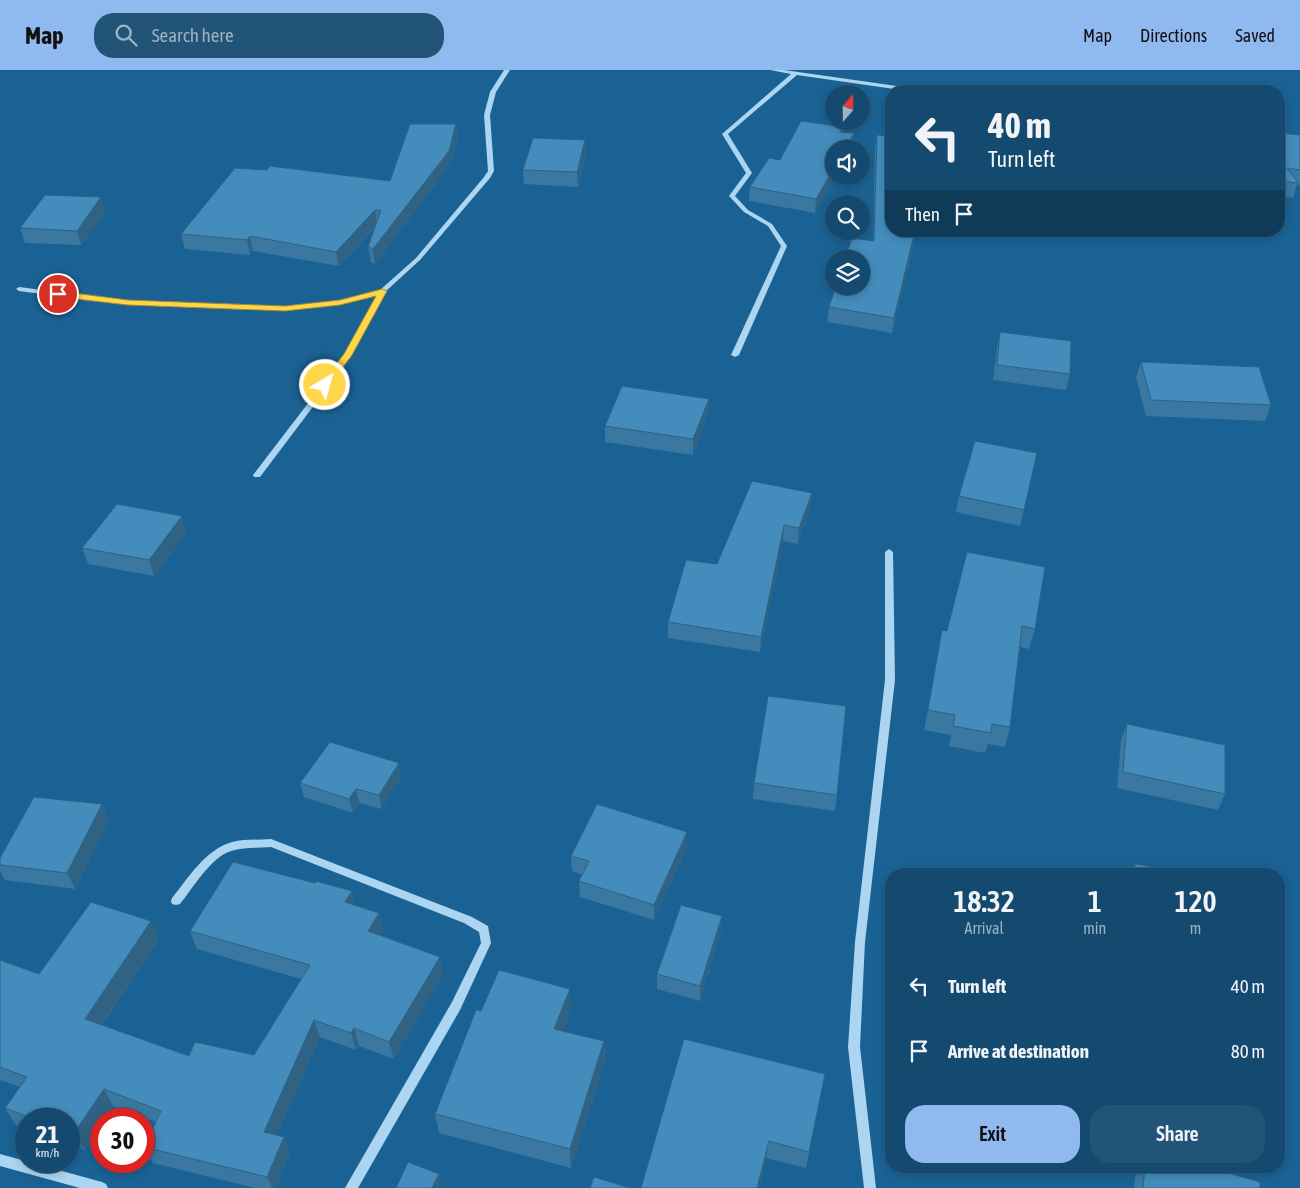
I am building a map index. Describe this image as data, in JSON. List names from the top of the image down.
{
  "north": "top",
  "page": {
    "header": "Map",
    "search": "Search here",
    "nav": ["Map", "Directions", "Saved"],
    "turn": ["40 m", "Turn left"],
    "then": "Then",
    "eta": [
      "18:32",
      "Arrival",
      "1",
      "min",
      "120",
      "m"
    ],
    "list": [
      {
        "name": "Turn left",
        "value": "40 m"
      },
      {
        "name": "Arrive at destination",
        "value": "80 m"
      }
    ],
    "buttons": ["Exit", "Share"],
    "speed": "21 km/h",
    "limit": "30"
  }
}
